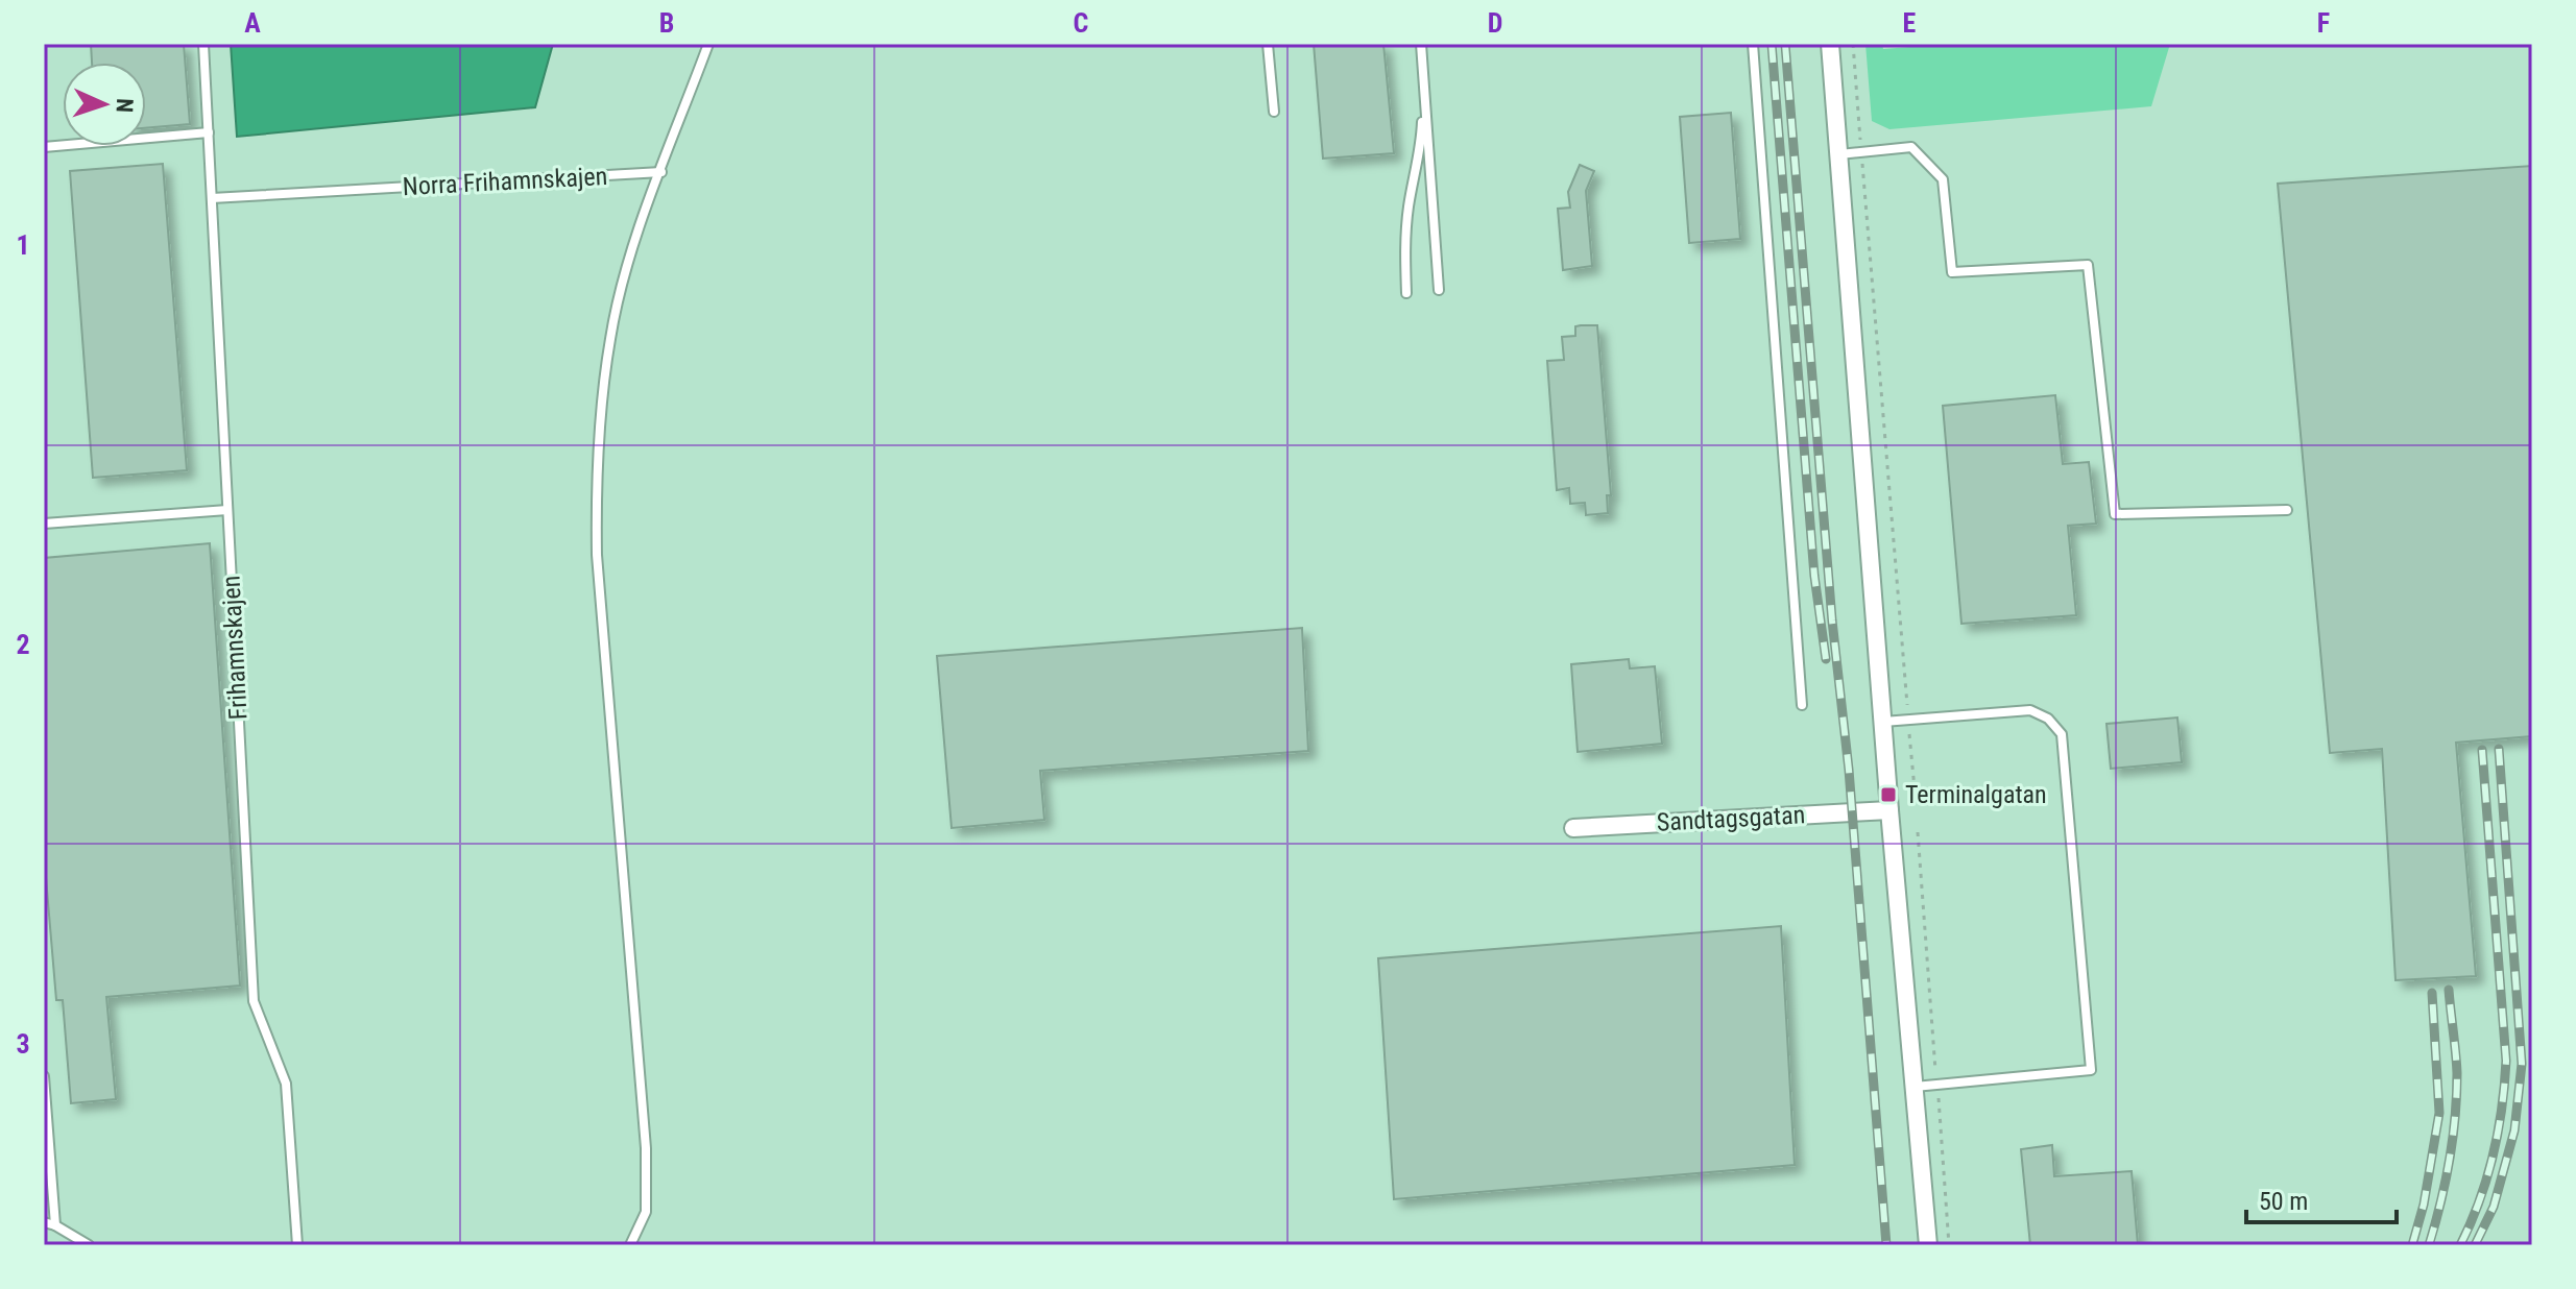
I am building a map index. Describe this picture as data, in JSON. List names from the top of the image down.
{
  "streets": {
    "street": ["Sandtagsgatan"],
    "lane": ["Norra Frihamnskajen", "Frihamnskajen"]
  },
  "crossings": [
    ["Norra Frihamnskajen", "Frihamnskajen"]
  ],
  "places": {
    "transit": ["Terminalgatan"]
  },
  "scale_bar": "50 m",
  "north": "right",
  "grid": {
    "columns": [
      "A",
      "B",
      "C",
      "D",
      "E",
      "F"
    ],
    "rows": ["1", "2", "3"]
  }
}
